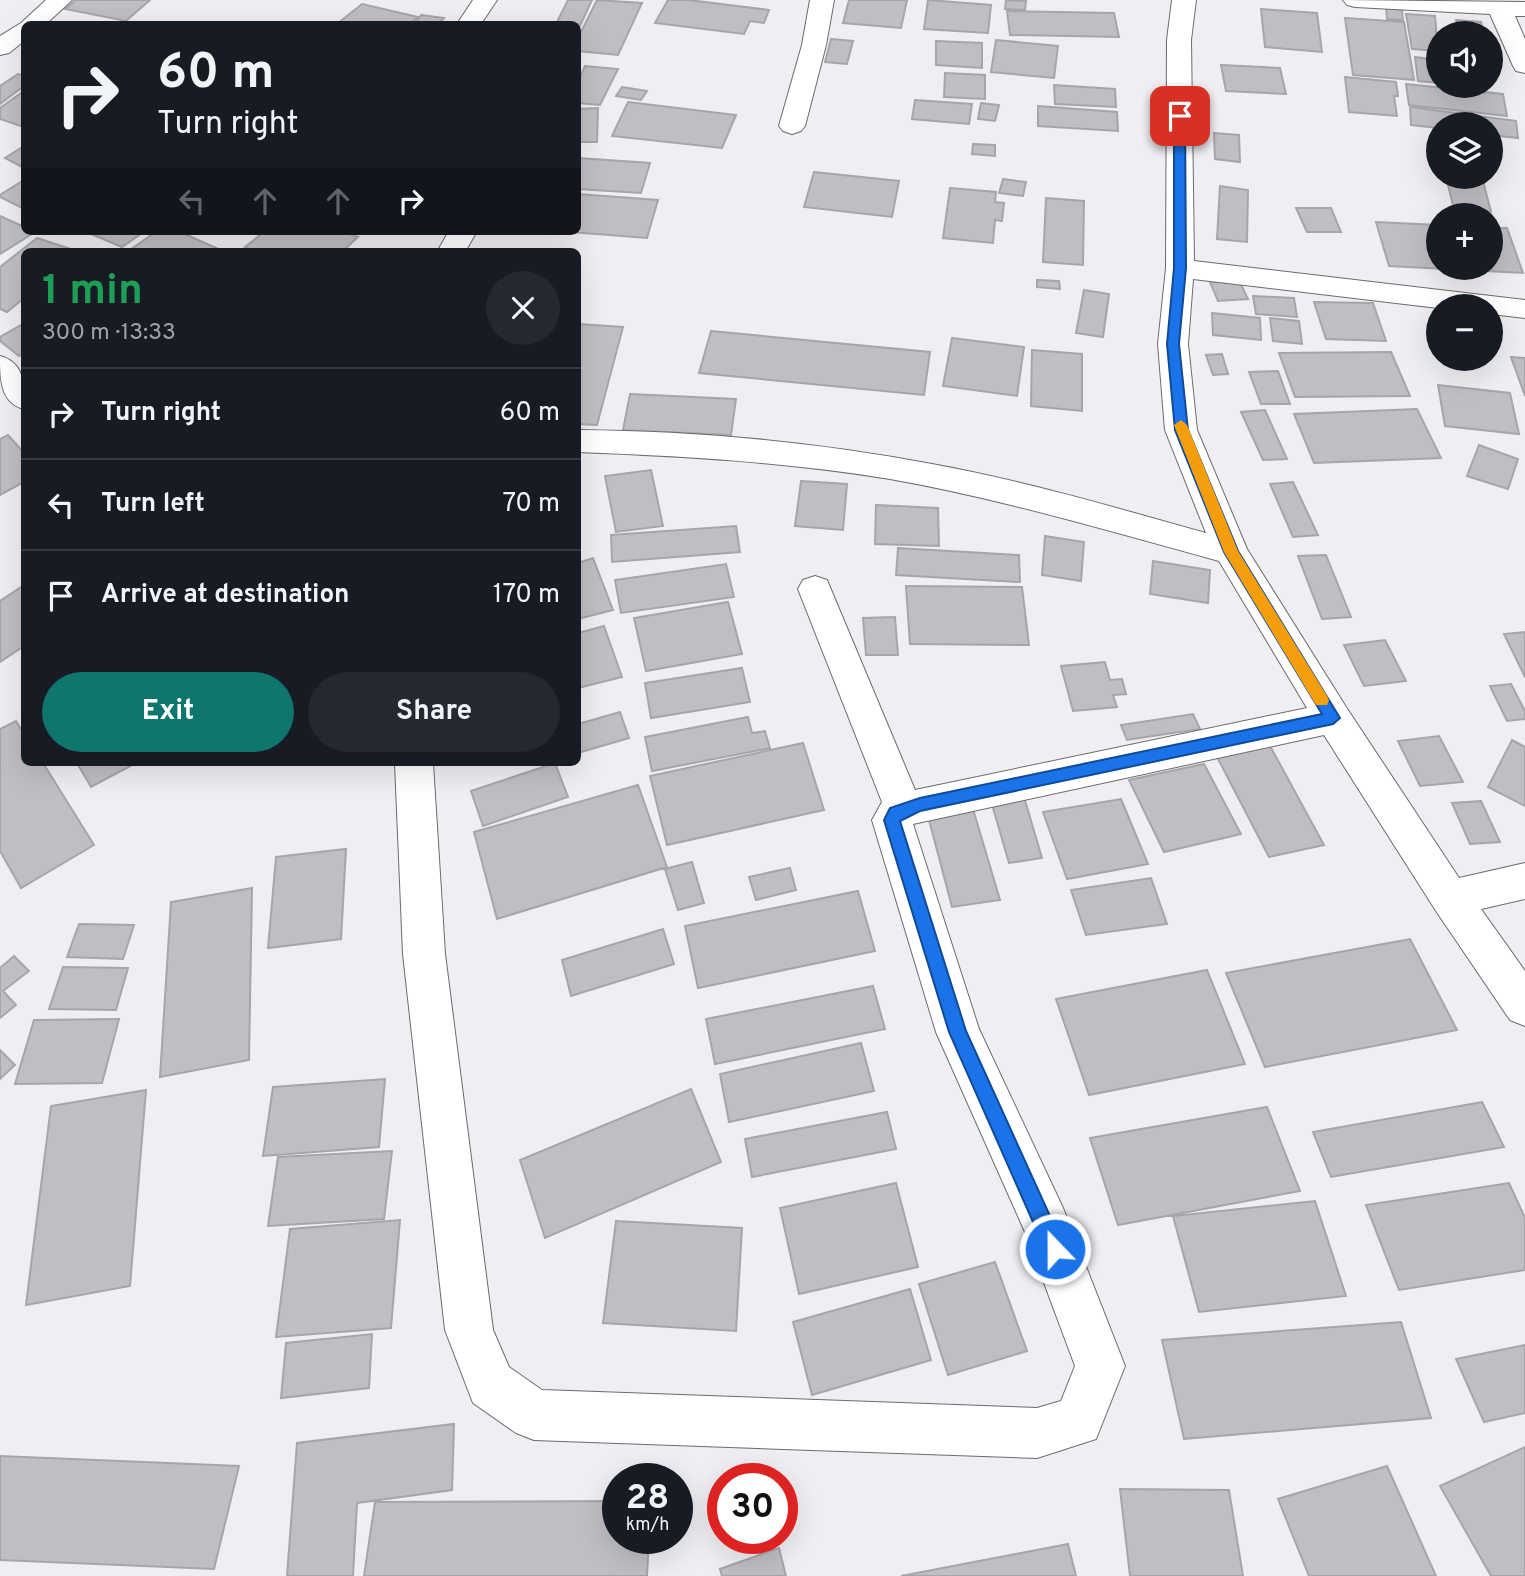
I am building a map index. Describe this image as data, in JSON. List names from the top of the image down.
{
  "page": {
    "map_buttons": ["+", "−"],
    "turn": ["60 m", "Turn right"],
    "heading": ["1 min", "300 m · 13:33"],
    "list": [
      {
        "name": "Turn right",
        "value": "60 m"
      },
      {
        "name": "Turn left",
        "value": "70 m"
      },
      {
        "name": "Arrive at destination",
        "value": "170 m"
      }
    ],
    "buttons": ["Exit", "Share"],
    "speed": "28 km/h",
    "limit": "30"
  }
}
